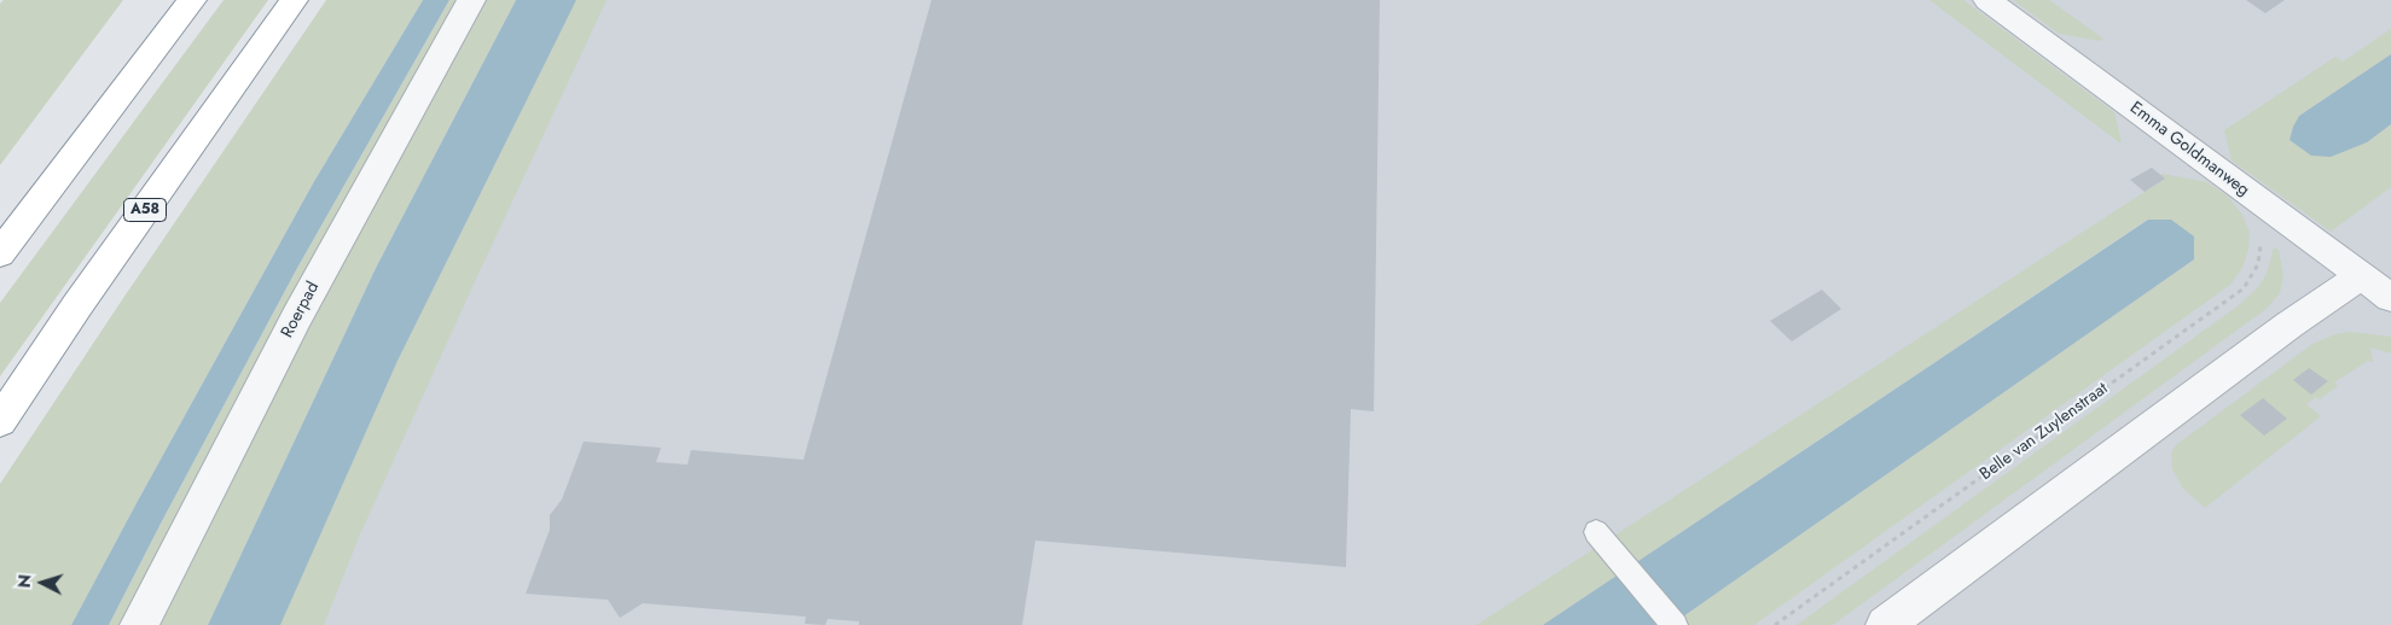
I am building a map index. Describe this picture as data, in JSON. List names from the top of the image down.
{
  "streets": {
    "highway": ["A58"],
    "street": ["Emma Goldmanweg", "Roerpad"],
    "path": ["Belle van Zuylenstraat"]
  },
  "crossings": [
    ["Emma Goldmanweg", "Belle van Zuylenstraat"]
  ],
  "north": "left"
}
